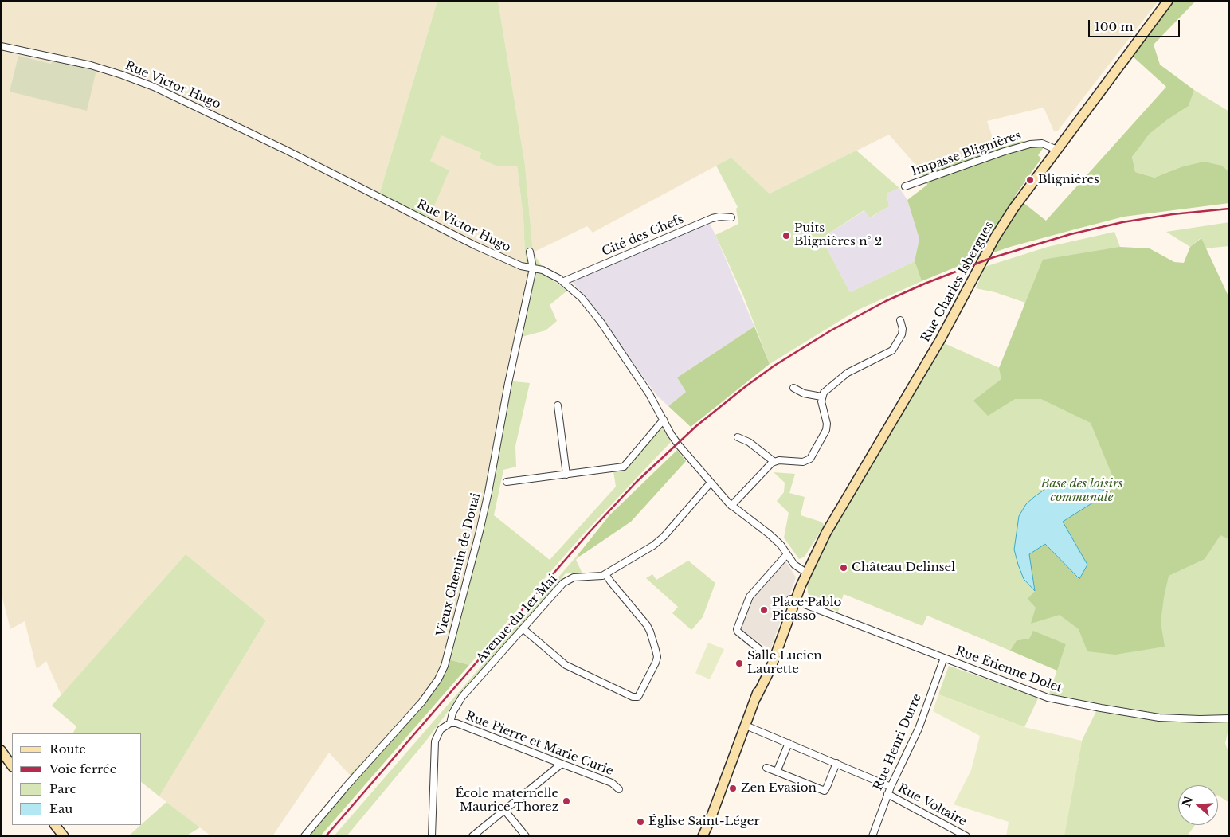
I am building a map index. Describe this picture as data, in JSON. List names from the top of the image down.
{
  "streets": {
    "main road": ["Rue Charles Isbergues"],
    "street": [
      "Rue Victor Hugo",
      "Impasse Blignières",
      "Cité des Chefs",
      "Vieux Chemin de Douai",
      "Avenue du 1er Mai",
      "Rue Étienne Dolet",
      "Rue Henri Durre",
      "Rue Pierre et Marie Curie",
      "Rue Voltaire"
    ]
  },
  "crossings": [
    ["Rue Victor Hugo", "Cité des Chefs"],
    ["Rue Victor Hugo", "Rue Charles Isbergues"],
    ["Rue Victor Hugo", "Vieux Chemin de Douai"],
    ["Rue Victor Hugo", "Avenue du 1er Mai"],
    ["Impasse Blignières", "Rue Charles Isbergues"],
    ["Rue Charles Isbergues", "Rue Étienne Dolet"],
    ["Avenue du 1er Mai", "Rue Pierre et Marie Curie"],
    ["Rue Étienne Dolet", "Rue Henri Durre"],
    ["Rue Henri Durre", "Rue Voltaire"]
  ],
  "parks": ["Base des loisirs communale"],
  "places": [
    "Blignières",
    "Puits Blignières n° 2",
    "Château Delinsel",
    "Place Pablo Picasso",
    "Salle Lucien Laurette",
    "Zen Evasion",
    "École maternelle Maurice Thorez",
    "Église Saint-Léger"
  ],
  "legend": [
    "Route",
    "Voie ferrée",
    "Parc",
    "Eau"
  ],
  "scale_bar": "100 m",
  "north": "left"
}
